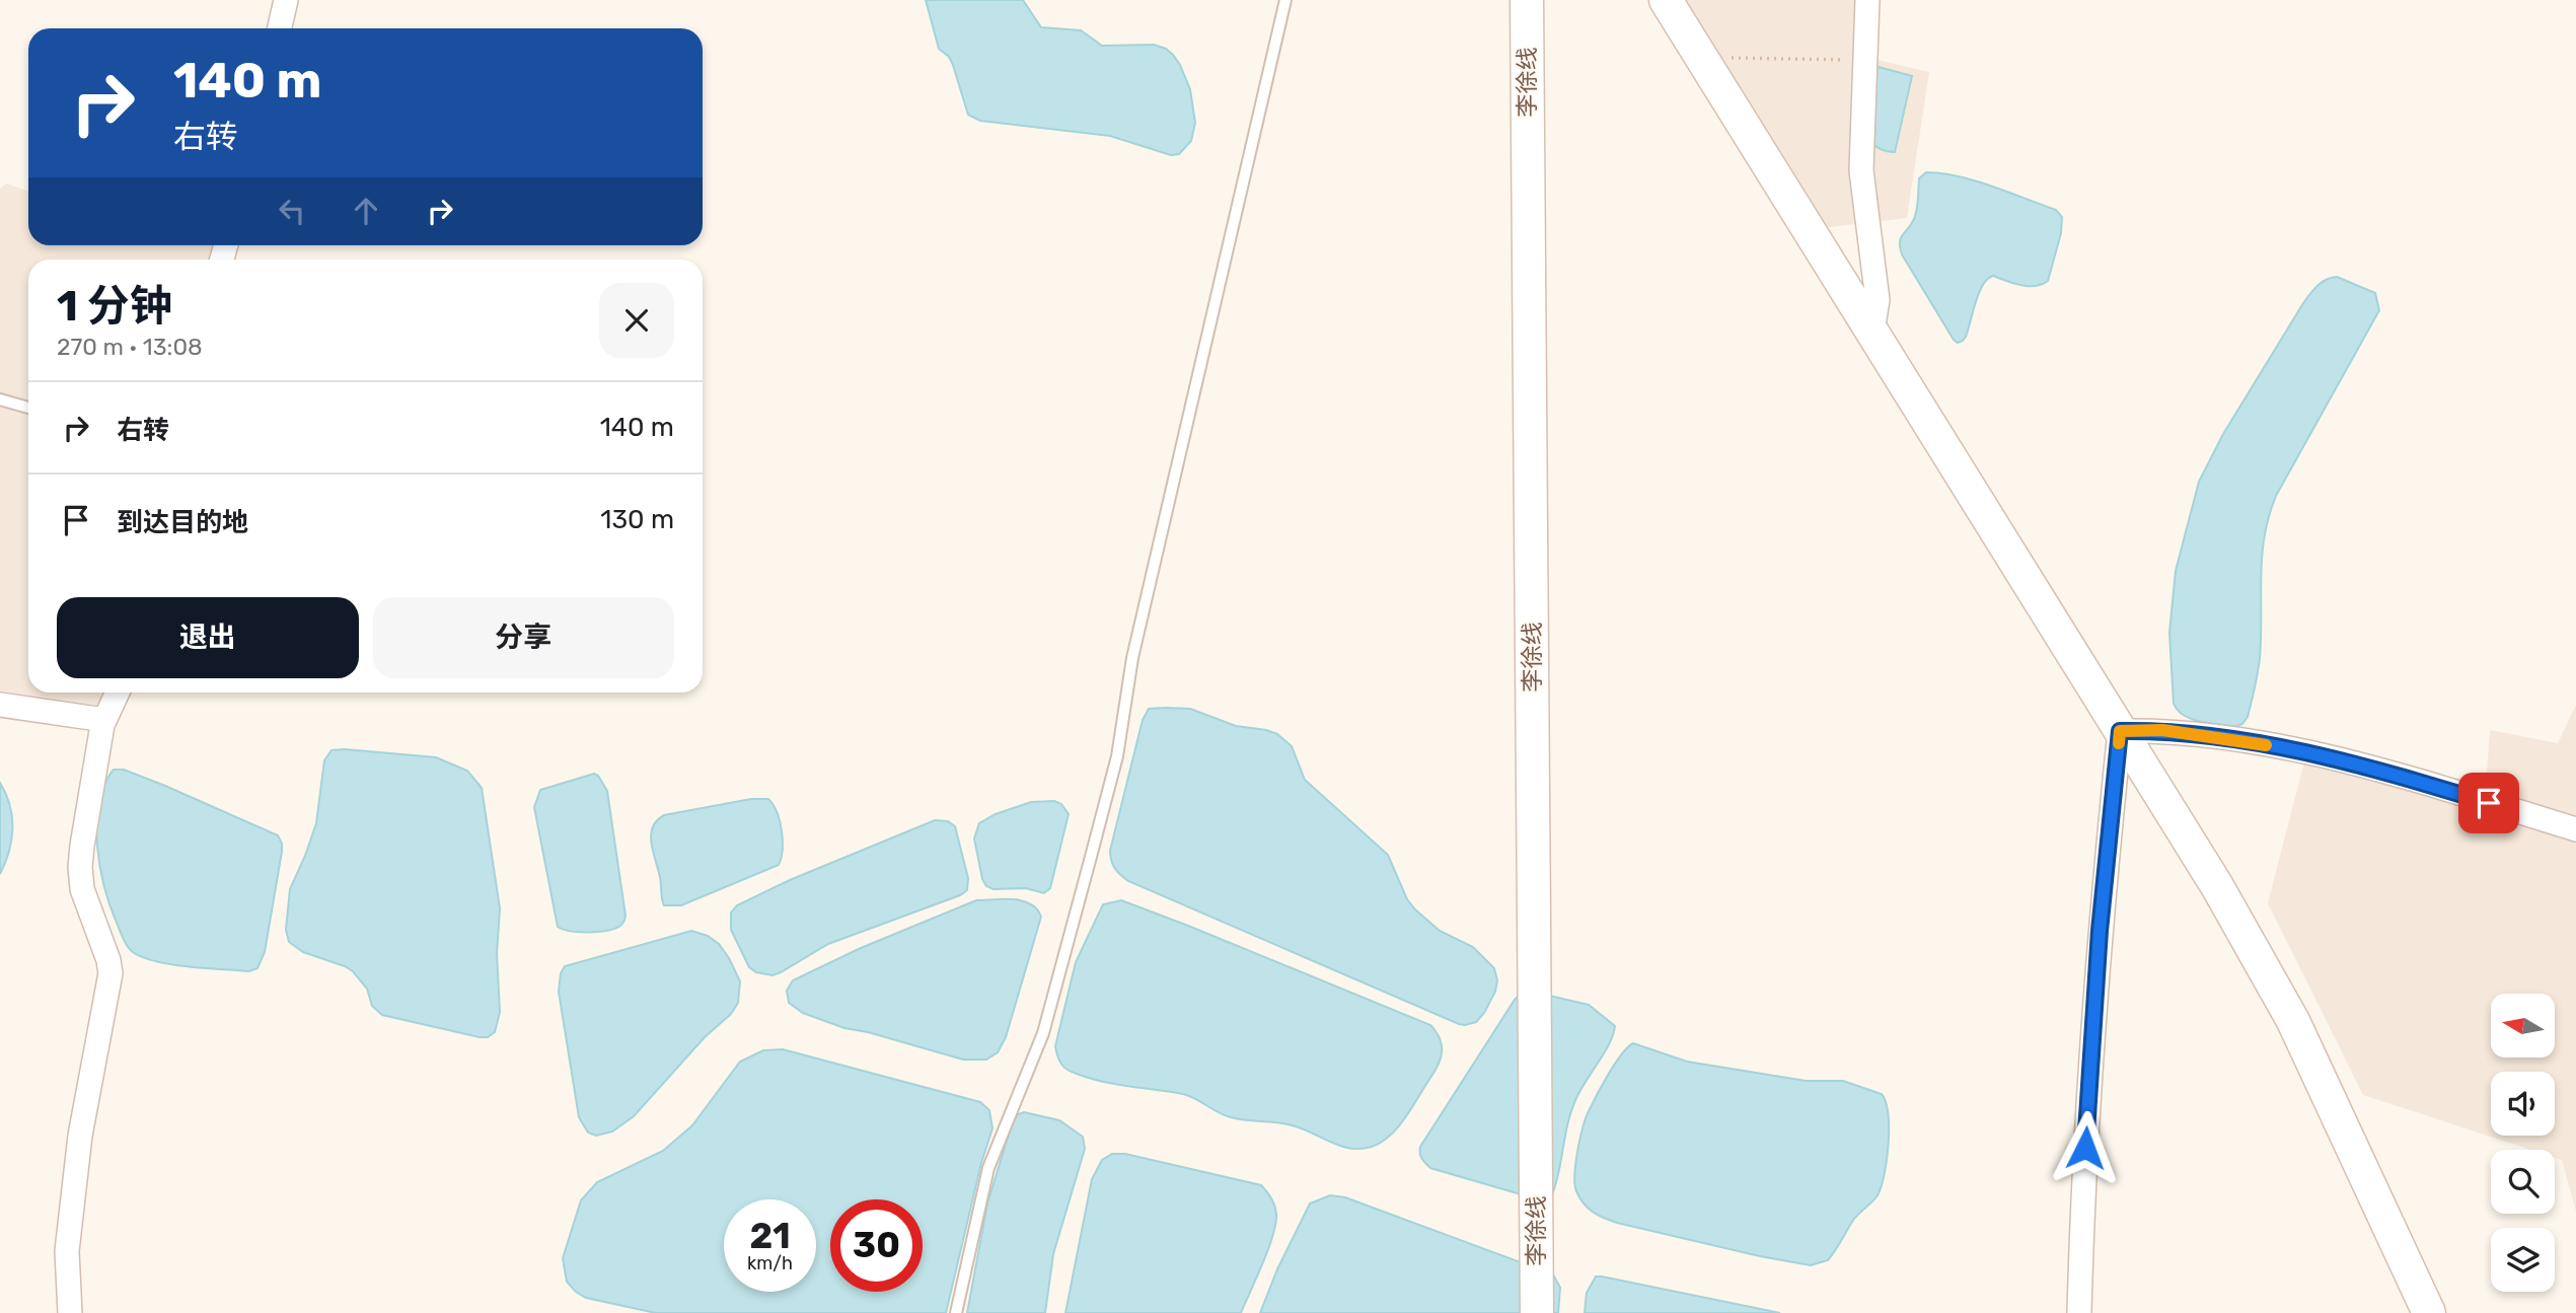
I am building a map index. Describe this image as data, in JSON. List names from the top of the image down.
{
  "streets": {
    "street": ["李徐线"]
  },
  "north": "left",
  "page": {
    "turn": ["140 m", "右转"],
    "heading": ["1 分钟", "270 m · 13:08"],
    "list": [
      {
        "name": "右转",
        "value": "140 m"
      },
      {
        "name": "到达目的地",
        "value": "130 m"
      }
    ],
    "buttons": ["退出", "分享"],
    "speed": "21 km/h",
    "limit": "30"
  }
}
